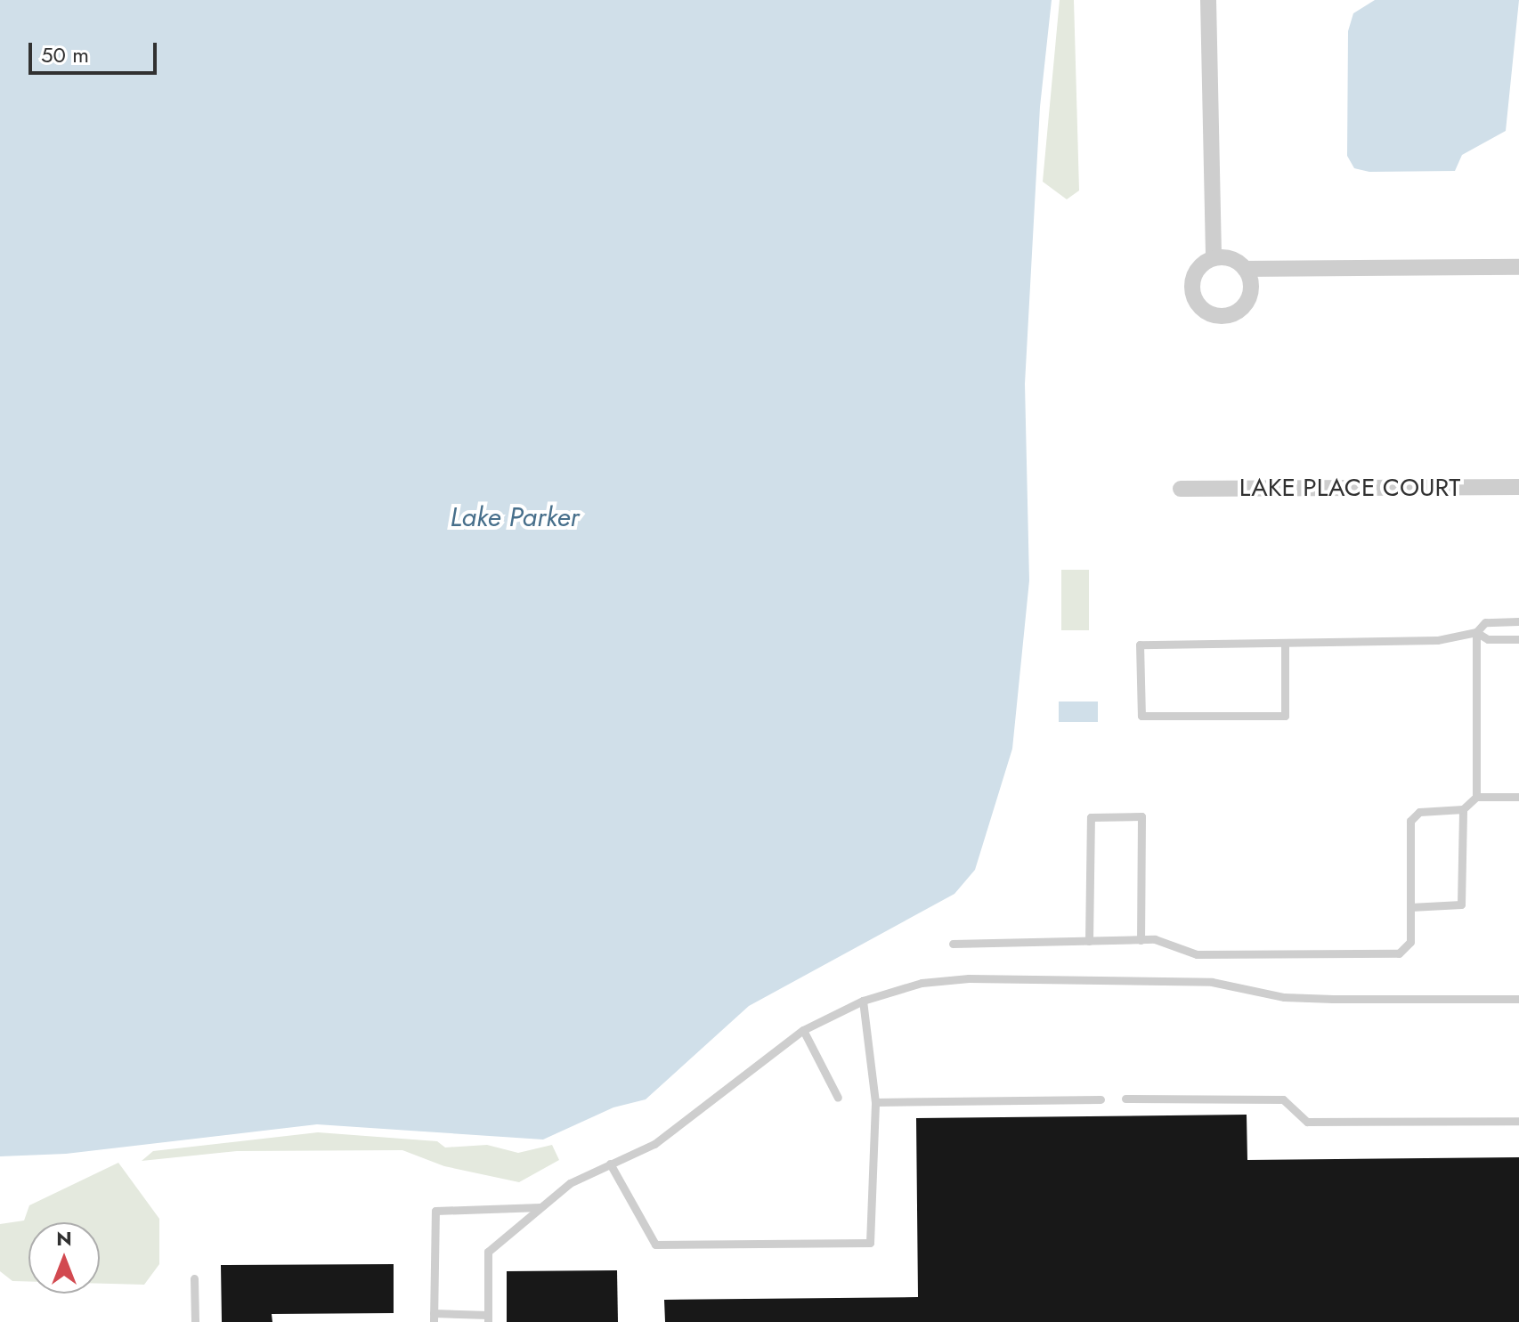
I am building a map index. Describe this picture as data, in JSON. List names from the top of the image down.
{
  "streets": {
    "street": ["LAKE PLACE COURT"]
  },
  "water": ["Lake Parker"],
  "scale_bar": "50 m",
  "north": "top"
}
